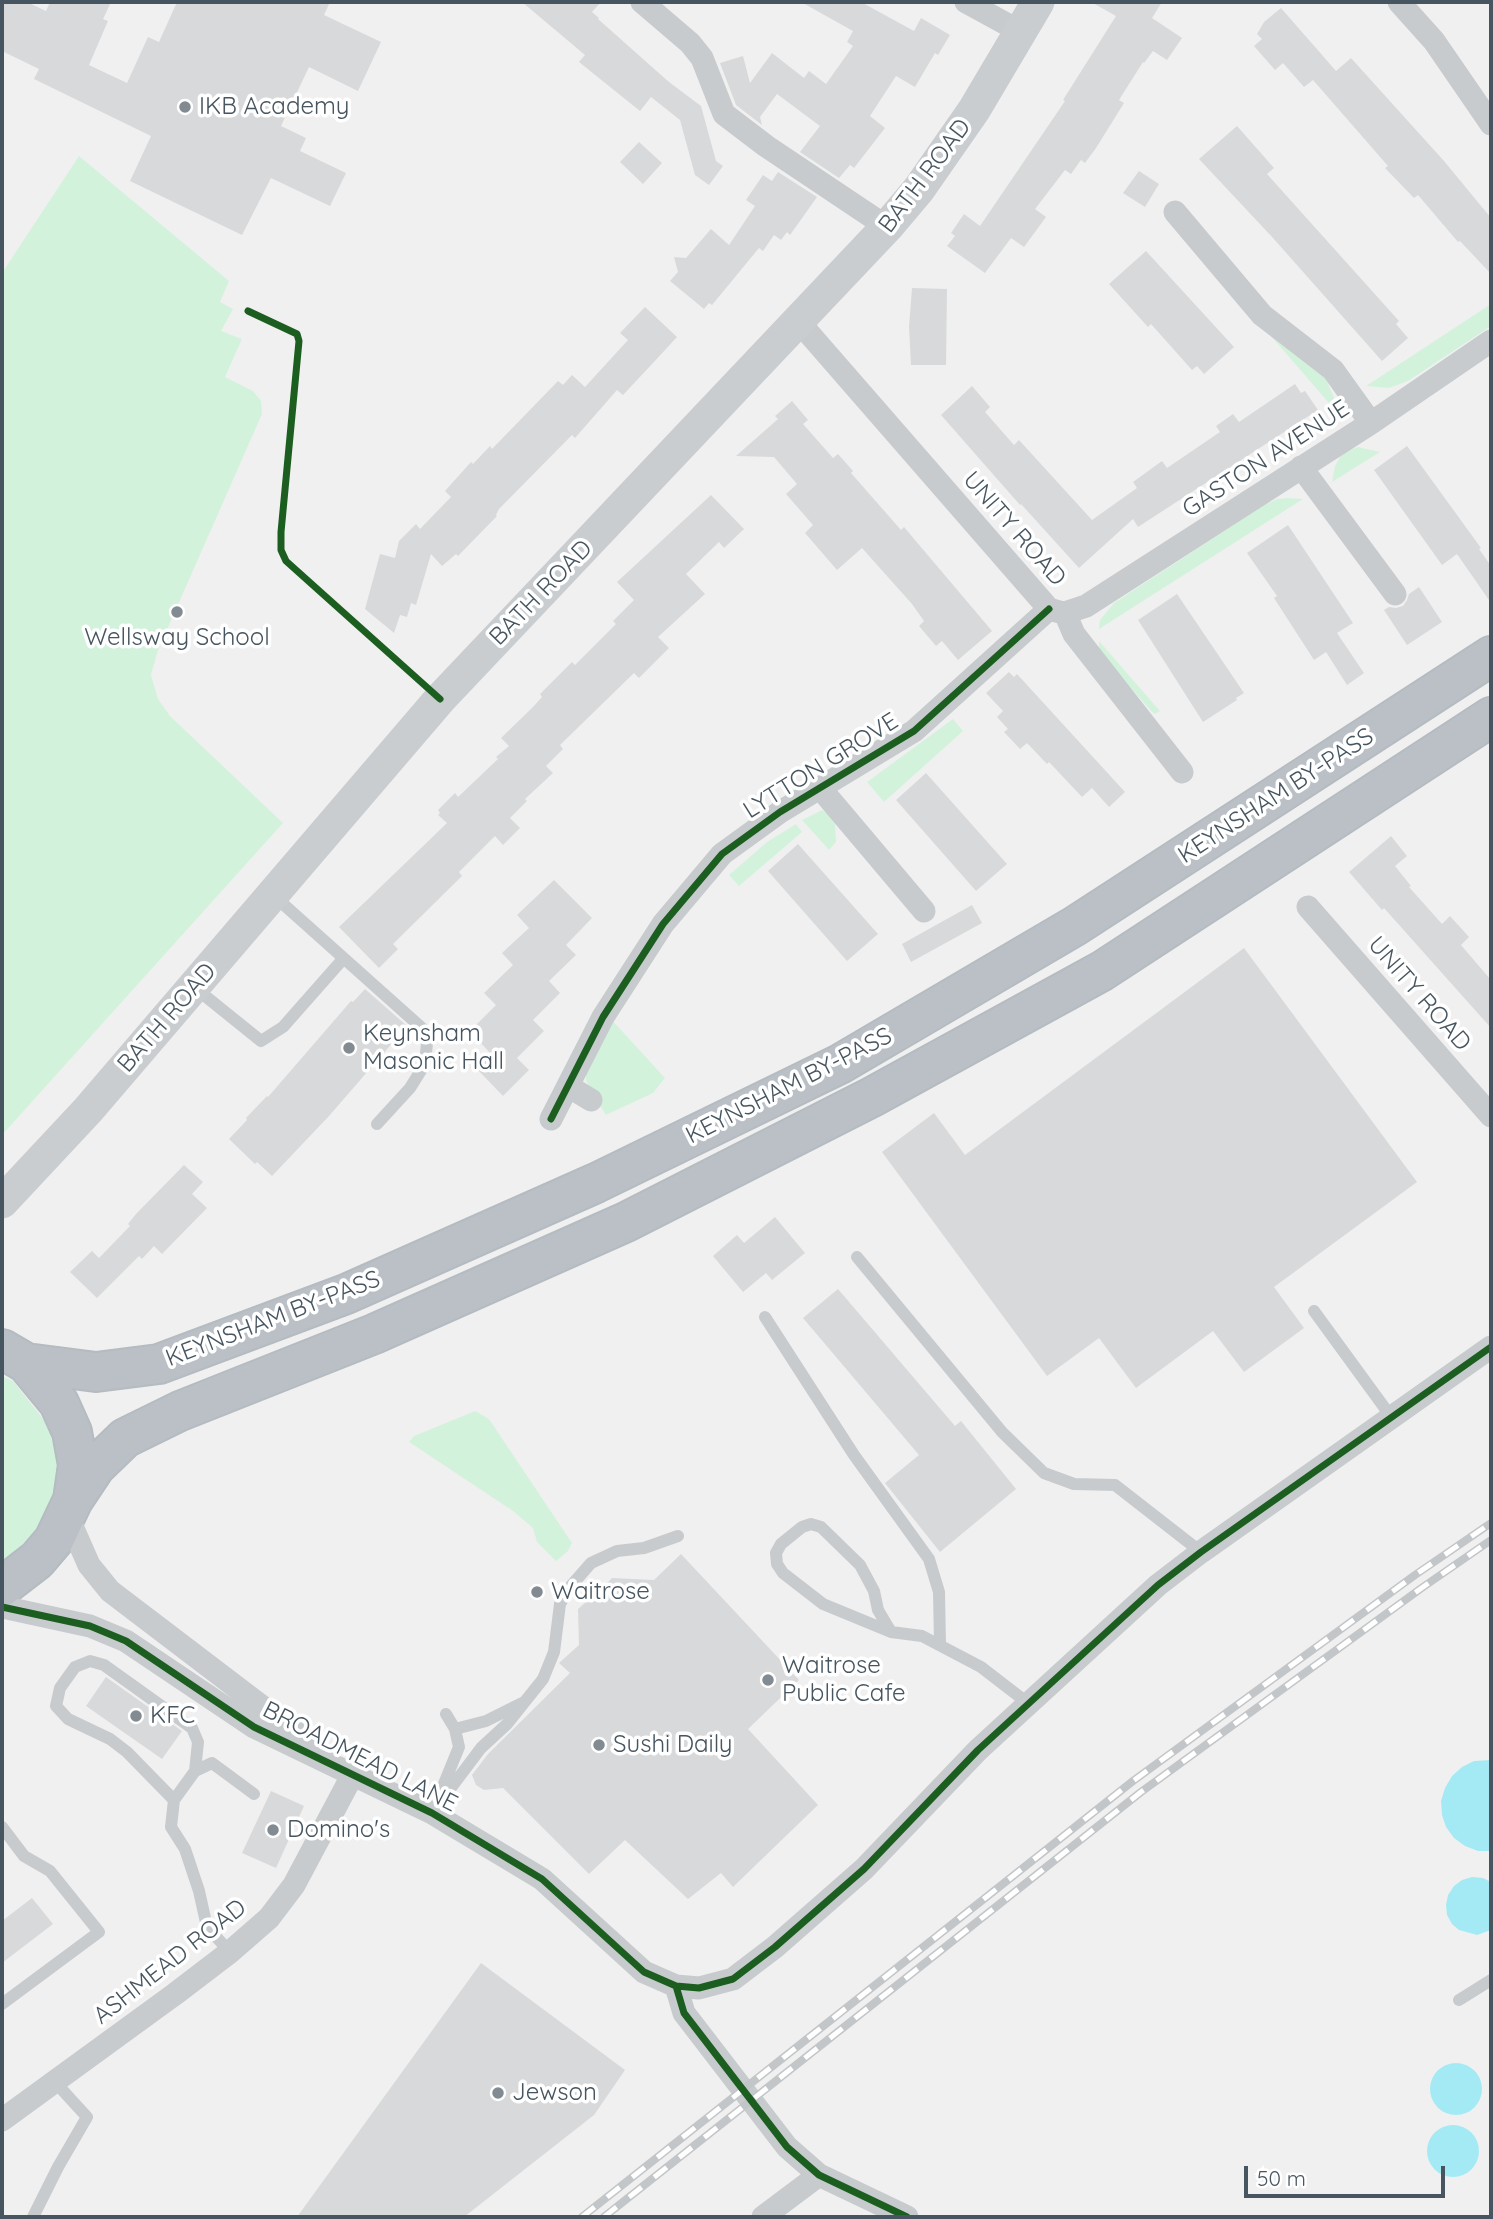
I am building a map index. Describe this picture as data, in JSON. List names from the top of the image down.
{
  "streets": {
    "highway": ["KEYNSHAM BY-PASS"],
    "main road": ["BATH ROAD"],
    "street": [
      "GASTON AVENUE",
      "UNITY ROAD",
      "LYTTON GROVE",
      "BROADMEAD LANE",
      "ASHMEAD ROAD"
    ]
  },
  "crossings": [
    ["BATH ROAD", "UNITY ROAD"],
    ["GASTON AVENUE", "UNITY ROAD"],
    ["GASTON AVENUE", "LYTTON GROVE"],
    ["UNITY ROAD", "LYTTON GROVE"],
    ["KEYNSHAM BY-PASS", "BROADMEAD LANE"],
    ["BROADMEAD LANE", "ASHMEAD ROAD"]
  ],
  "places": [
    "IKB Academy",
    "Wellsway School",
    "Keynsham Masonic Hall",
    "Waitrose",
    "Waitrose Public Cafe",
    "KFC",
    "Sushi Daily",
    "Domino's",
    "Jewson"
  ],
  "scale_bar": "50 m"
}
